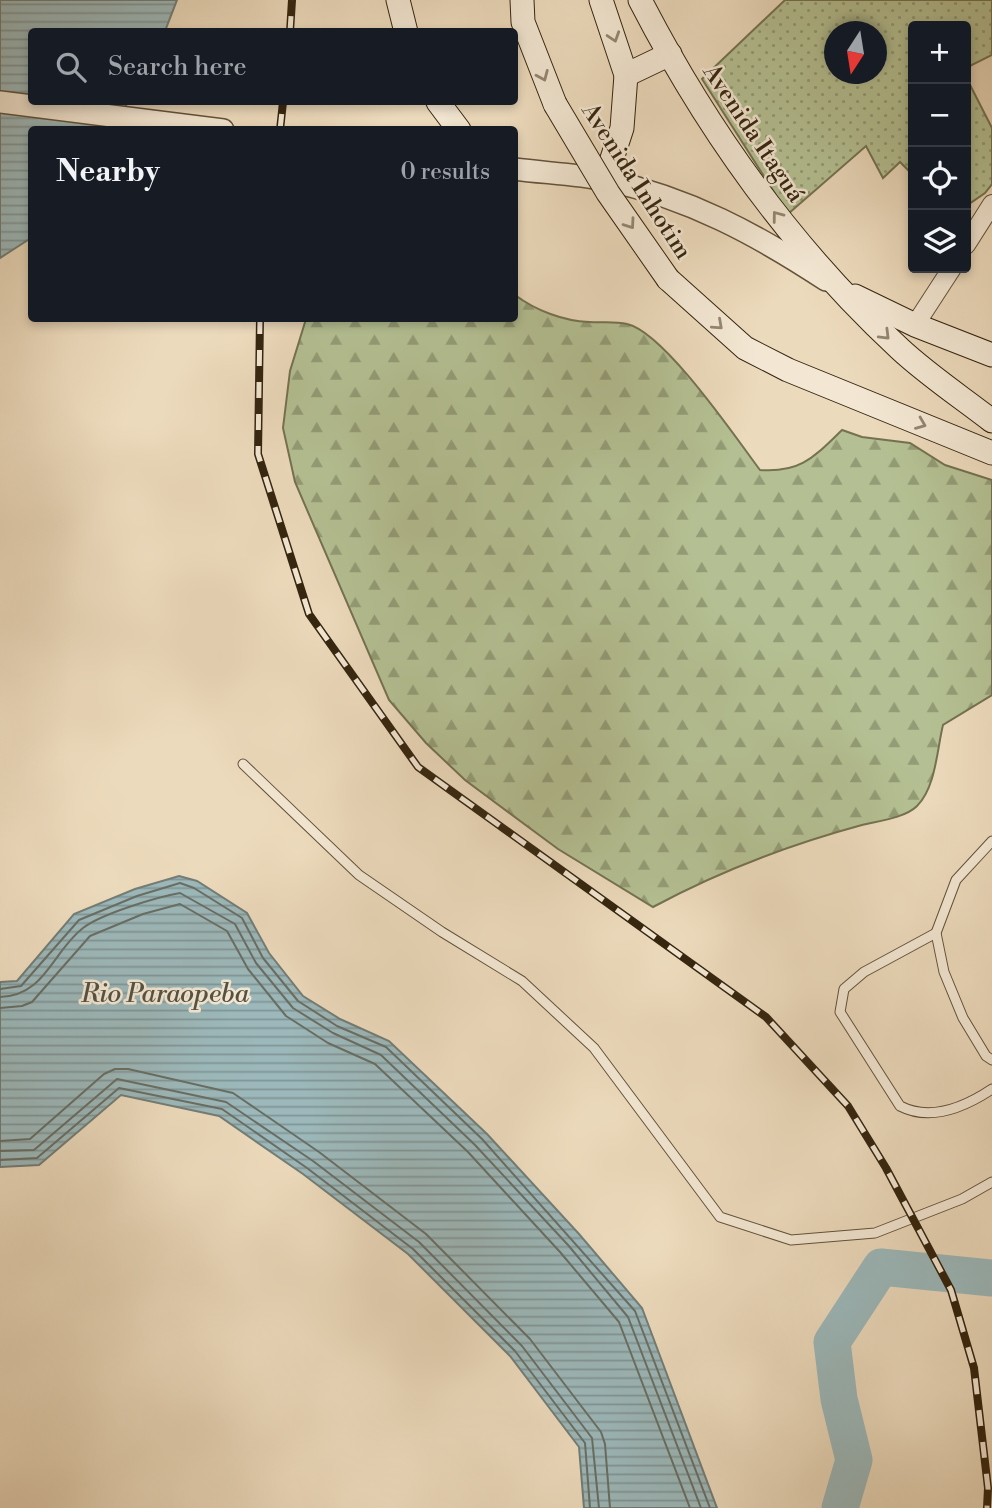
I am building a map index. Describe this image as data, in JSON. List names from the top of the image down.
{
  "streets": {
    "main road": ["Avenida Itaguá", "Avenida Inhotim"]
  },
  "one_way": ["Avenida Inhotim"],
  "water": ["Rio Paraopeba"],
  "north": "bottom",
  "page": {
    "map_buttons": ["+", "−"],
    "search": "Search here",
    "heading": ["Nearby", "0 results"]
  }
}
